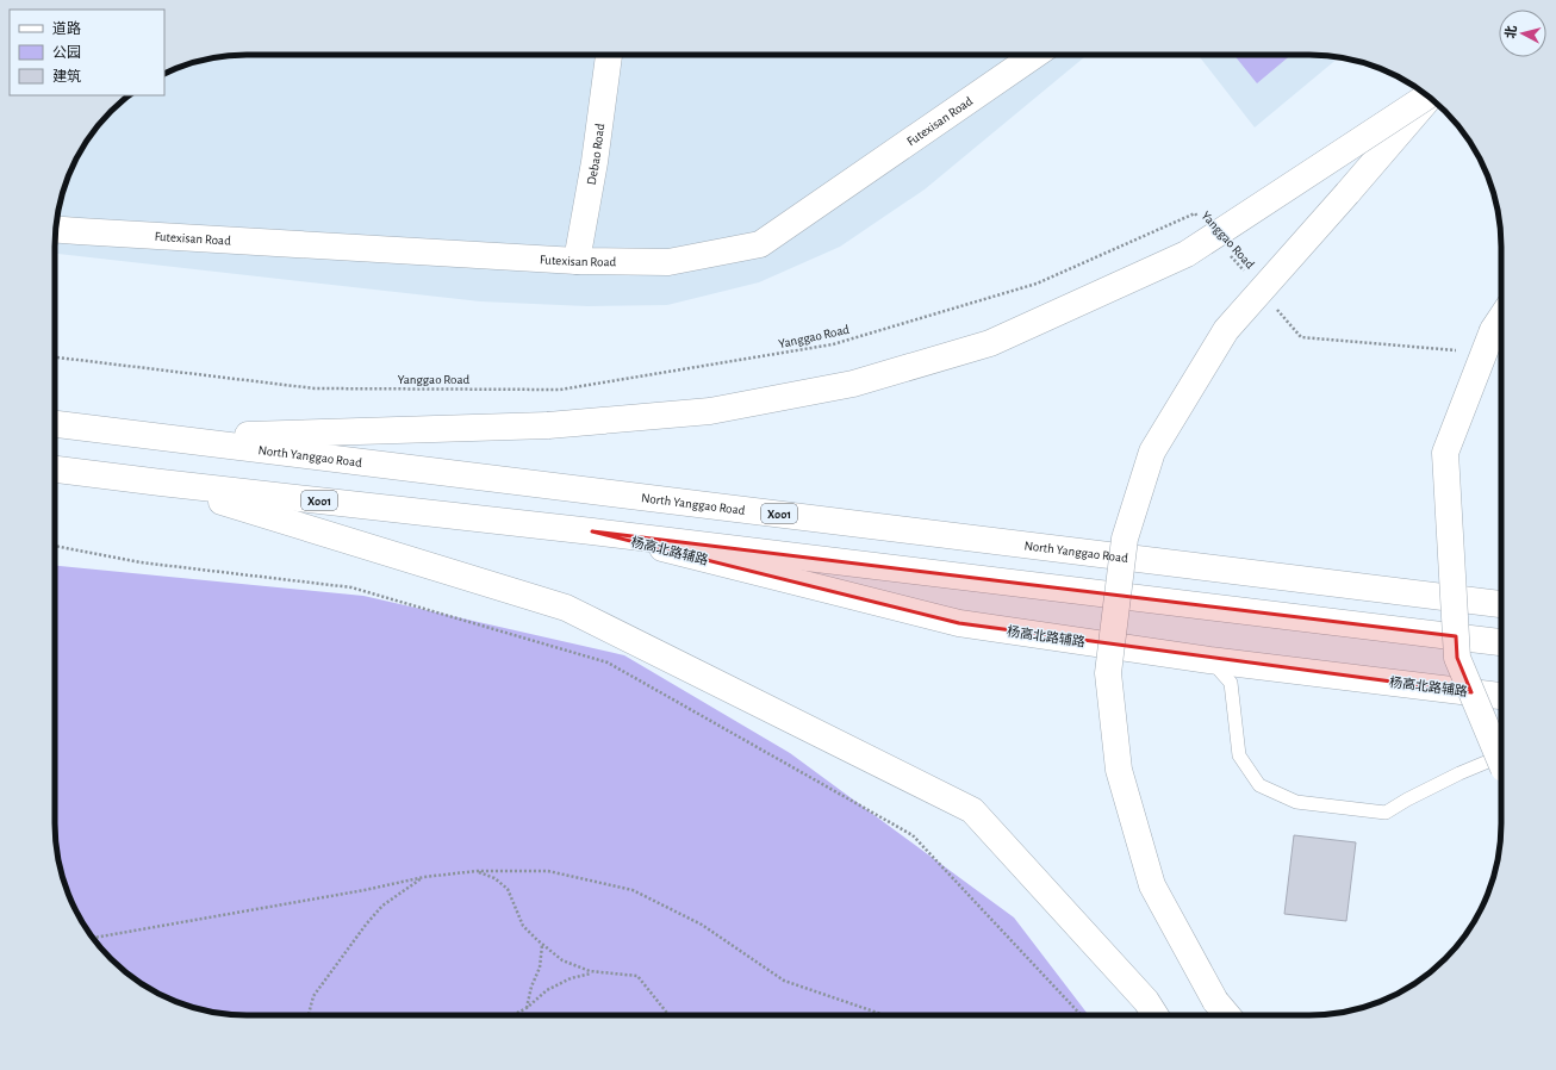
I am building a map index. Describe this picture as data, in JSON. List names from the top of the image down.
{
  "streets": {
    "main road": [
      "Futexisan Road",
      "Debao Road",
      "North Yanggao Road",
      "X001",
      "杨高北路辅路"
    ],
    "path": ["Yanggao Road"]
  },
  "crossings": [
    ["Futexisan Road", "Debao Road"],
    ["X001", "杨高北路辅路"]
  ],
  "legend": ["道路", "公园", "建筑"],
  "north": "left"
}
